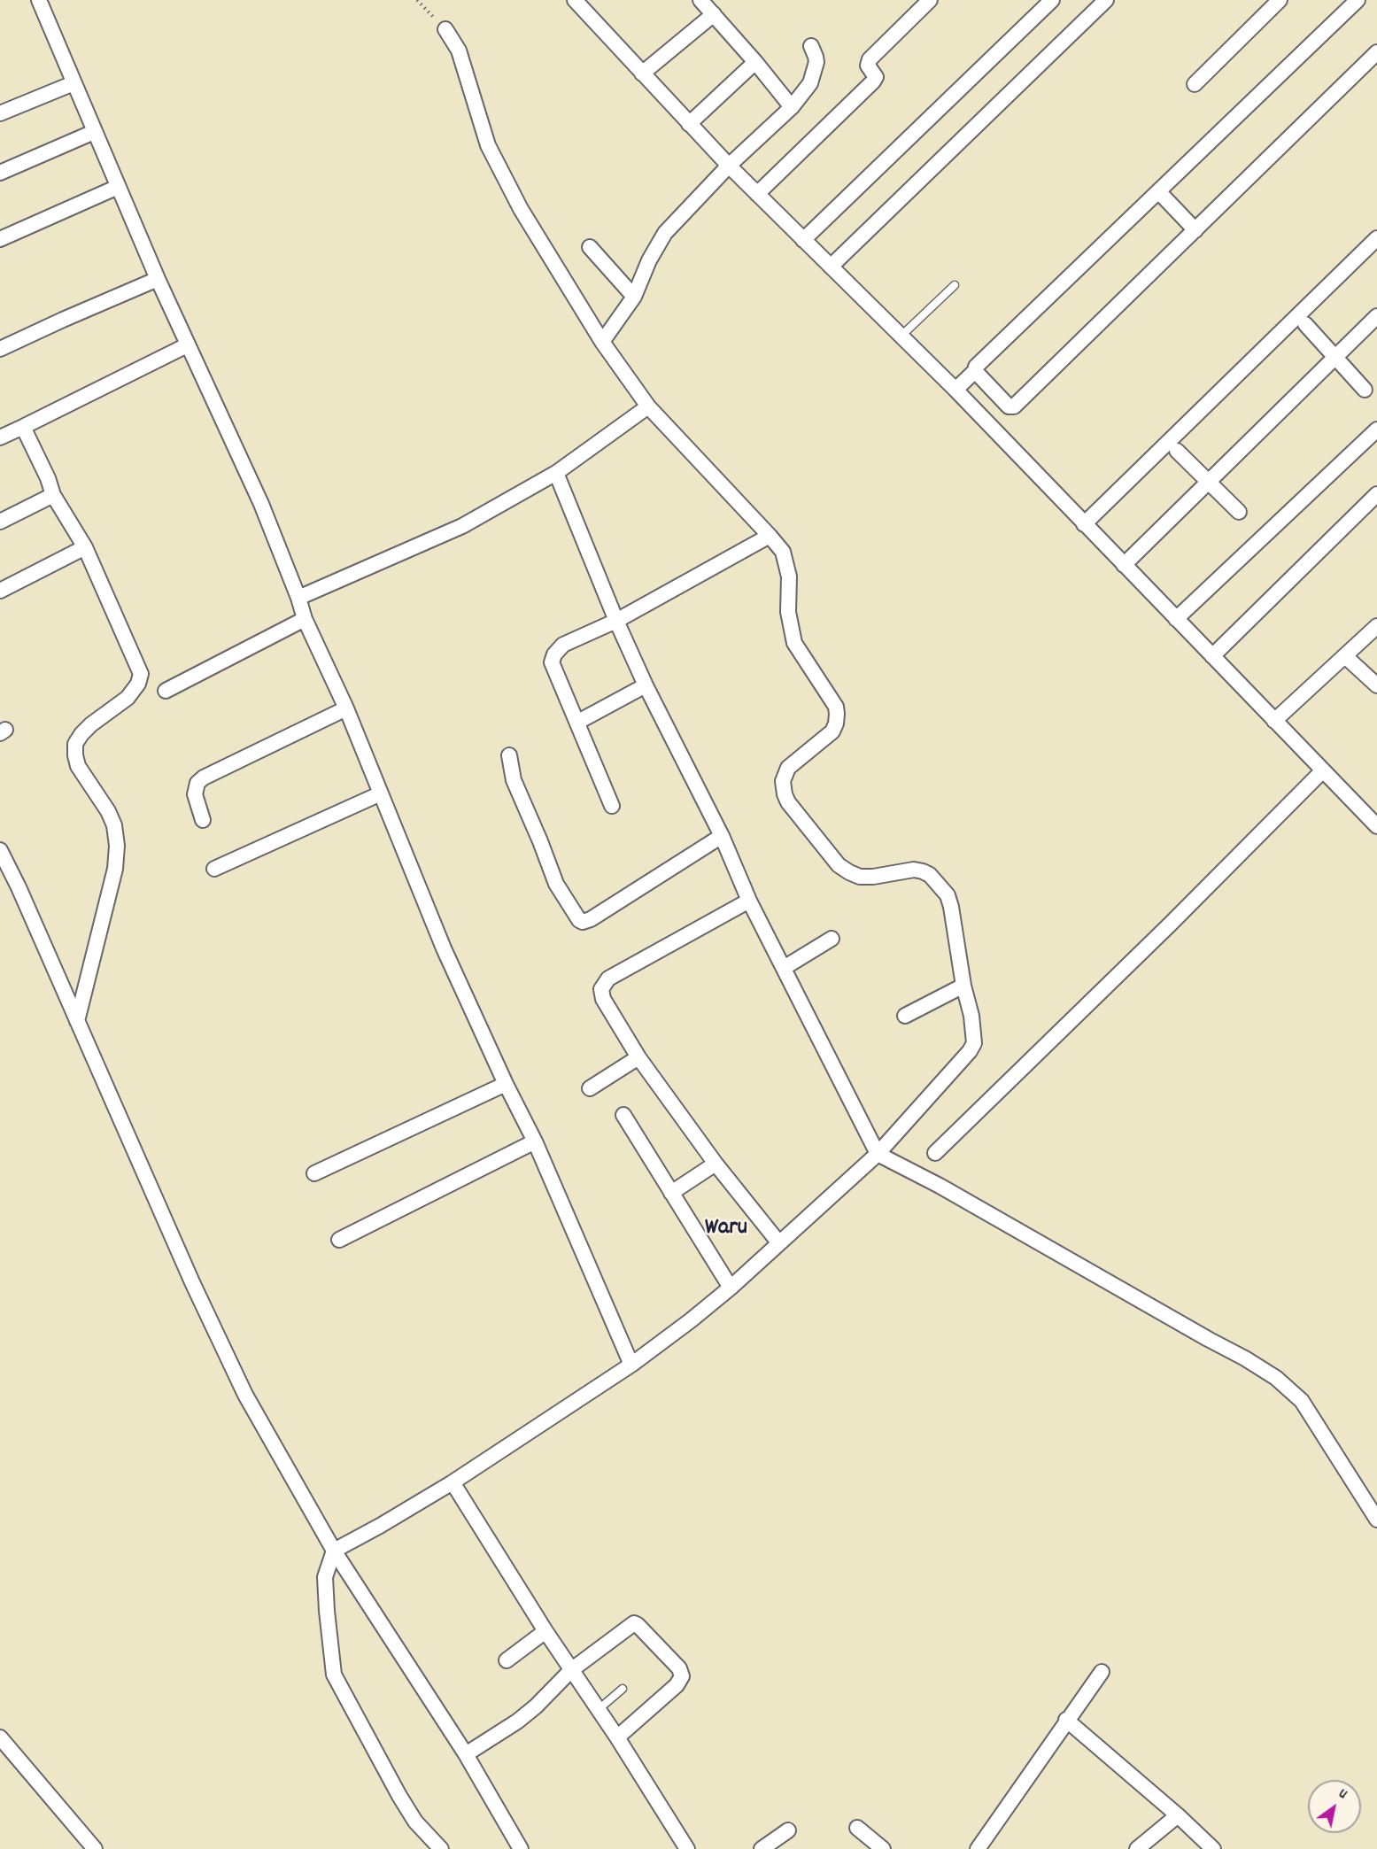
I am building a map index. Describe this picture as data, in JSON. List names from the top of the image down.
{
  "districts": ["Waru"],
  "north": "top right"
}
